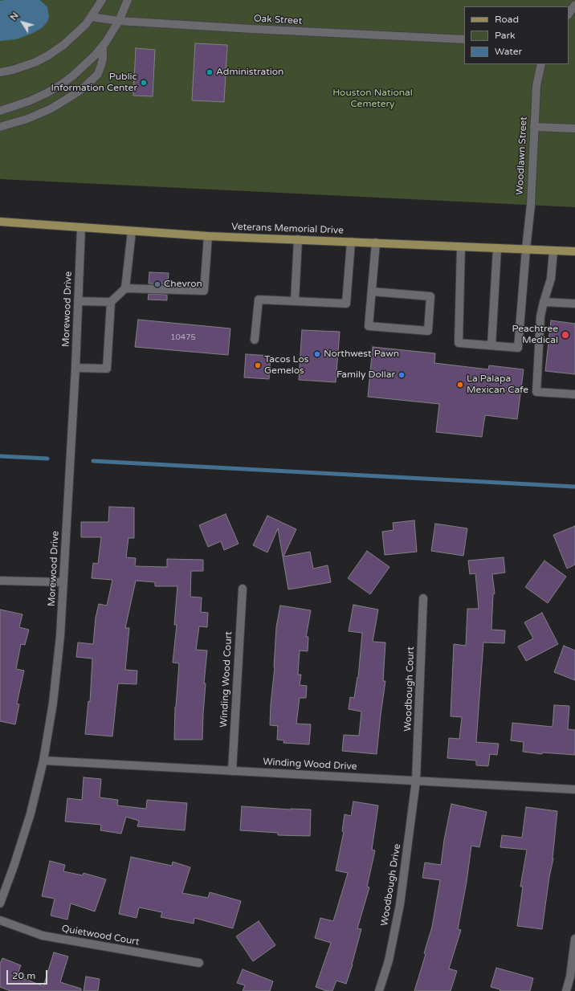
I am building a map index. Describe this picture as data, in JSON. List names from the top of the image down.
{
  "streets": {
    "main road": ["Veterans Memorial Drive"],
    "street": [
      "Oak Street",
      "Woodlawn Street",
      "Morewood Drive",
      "Winding Wood Court",
      "Woodbough Court",
      "Winding Wood Drive",
      "Woodbough Drive",
      "Quietwood Court"
    ]
  },
  "crossings": [
    ["Woodlawn Street", "Veterans Memorial Drive"],
    ["Veterans Memorial Drive", "Morewood Drive"],
    ["Morewood Drive", "Winding Wood Drive"],
    ["Winding Wood Court", "Winding Wood Drive"],
    ["Woodbough Court", "Winding Wood Drive"],
    ["Woodbough Court", "Woodbough Drive"],
    ["Winding Wood Drive", "Woodbough Drive"]
  ],
  "parks": ["Houston National Cemetery"],
  "places": [
    "Administration",
    "Public Information Center",
    "Chevron",
    "Peachtree Medical",
    "Northwest Pawn",
    "Tacos Los Gemelos",
    "Family Dollar",
    "La Palapa Mexican Cafe"
  ],
  "house_numbers": ["10475"],
  "legend": ["Road", "Park", "Water"],
  "scale_bar": "20 m",
  "north": "top left"
}
